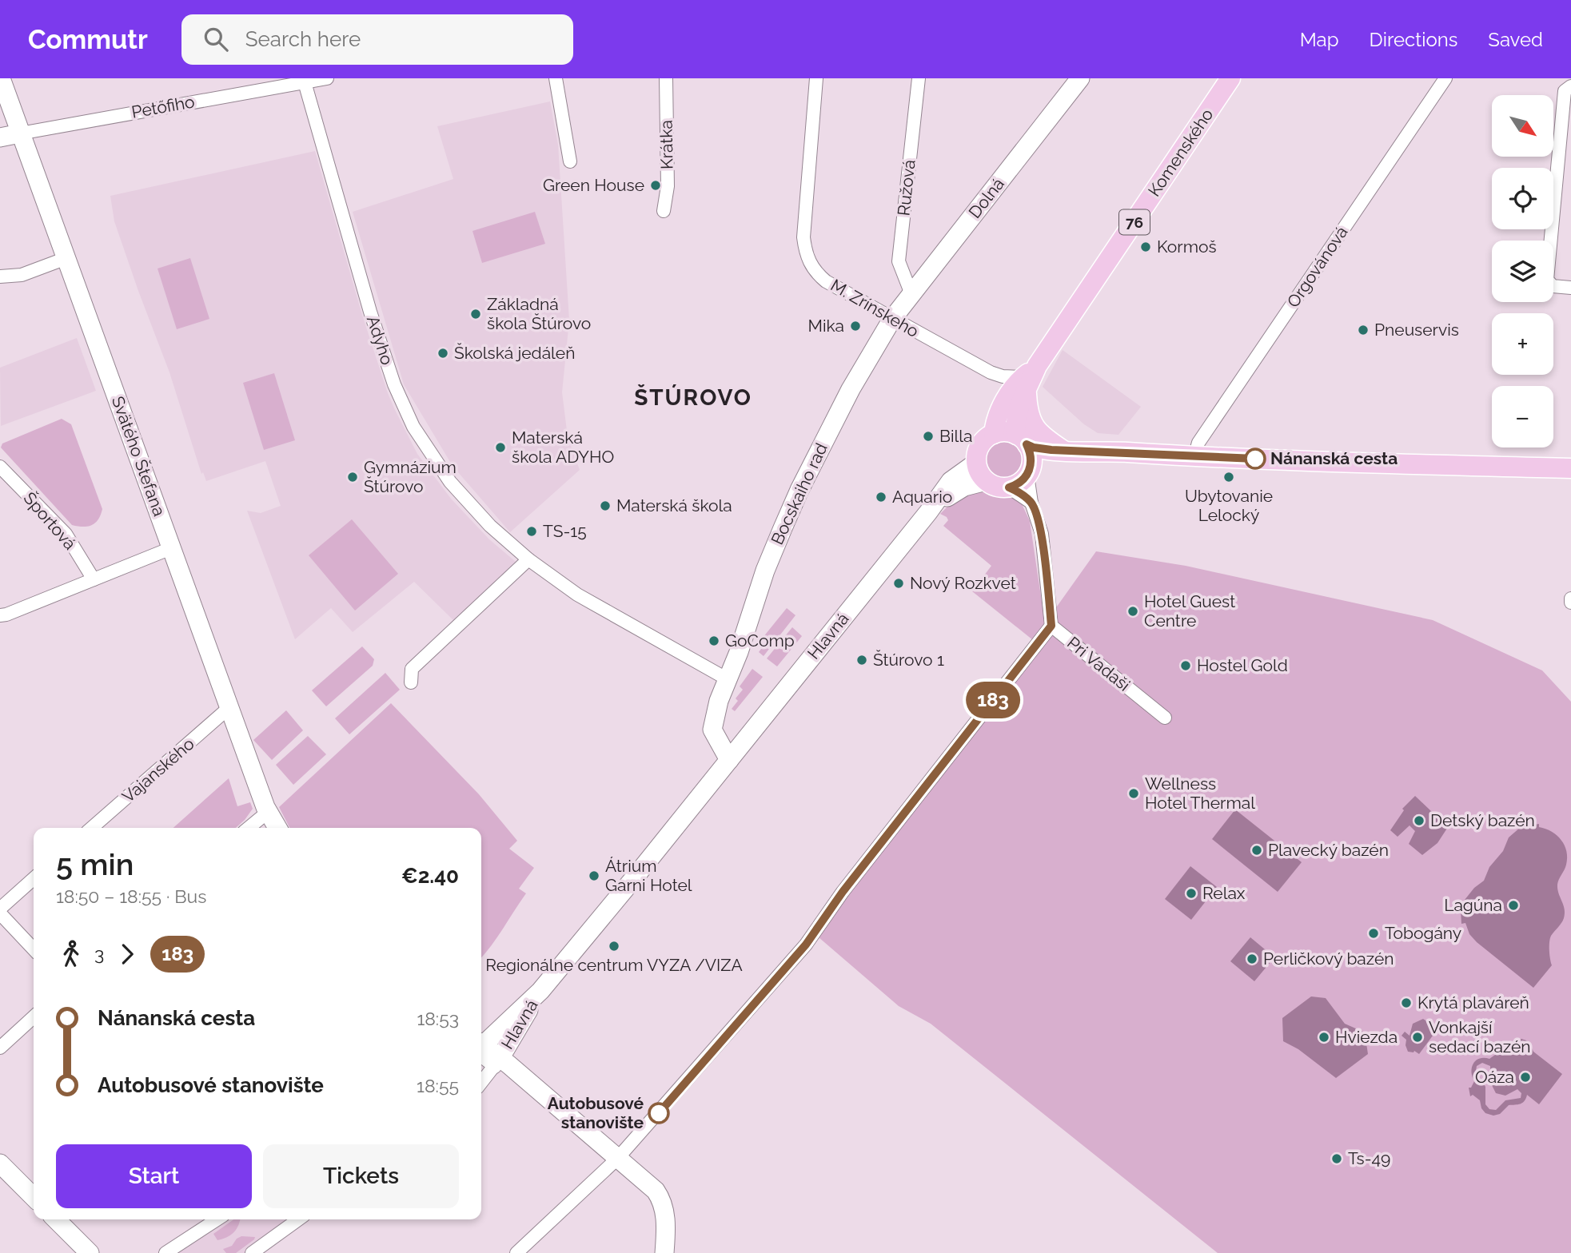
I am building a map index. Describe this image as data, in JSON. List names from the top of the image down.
{
  "streets": {
    "main road": ["Komenského", "76"],
    "street": [
      "Petőfiho",
      "Krátka",
      "Ružová",
      "Dolná",
      "Orgovánová",
      "M. Zrínskeho",
      "Adyho",
      "Svätého Štefana",
      "Bocskaiho rad",
      "Športová",
      "Hlavná",
      "Pri Vadaši",
      "Vajanského"
    ]
  },
  "crossings": [
    ["Petőfiho", "Adyho"],
    ["Petőfiho", "Svätého Štefana"],
    ["Komenského", "76"],
    ["Ružová", "Dolná"],
    ["Dolná", "M. Zrínskeho"],
    ["Dolná", "Bocskaiho rad"],
    ["76", "Hlavná"],
    ["76", "Pri Vadaši"],
    ["M. Zrínskeho", "Bocskaiho rad"],
    ["Adyho", "Bocskaiho rad"],
    ["Svätého Štefana", "Vajanského"],
    ["Hlavná", "Pri Vadaši"]
  ],
  "districts": ["ŠTÚROVO"],
  "places": [
    "Green House",
    "Kormoš",
    "Základná škola Štúrovo",
    "Mika",
    "Pneuservis",
    "Školská jedáleň",
    "Billa",
    "Materská škola ADYHO",
    "Nánanská cesta",
    "Gymnázium Štúrovo",
    "Ubytovanie Lelocký",
    "Aquario",
    "Materská škola",
    "TS-15",
    "Nový Rozkvet",
    "Hotel Guest Centre",
    "GoComp",
    "Štúrovo 1",
    "Hostel Gold",
    "Wellness Hotel Thermal",
    "Detský bazén",
    "Plavecký bazén",
    "Átrium Garni Hotel",
    "Relax",
    "Lagúna",
    "Tobogány",
    "Regionálne centrum VYZA /VIZA",
    "Perličkový bazén",
    "Krytá plaváreň",
    "Hviezda",
    "Vonkajší sedací bazén",
    "Oáza",
    "Autobusové stanovište",
    "Ts-49"
  ],
  "lines": ["bus line 183"],
  "north": "bottom right",
  "page": {
    "header": "Commutr",
    "search": "Search here",
    "nav": ["Map", "Directions", "Saved"],
    "on_map": "183",
    "map_buttons": ["+", "−"],
    "heading": ["5 min", "18:50 – 18:55 · Bus", "€2.40"],
    "legs": ["3", "183"],
    "list": [
      {
        "name": "Nánanská cesta",
        "value": "18:53"
      },
      {
        "name": "Autobusové stanovište",
        "value": "18:55"
      }
    ],
    "buttons": ["Start", "Tickets"]
  }
}
